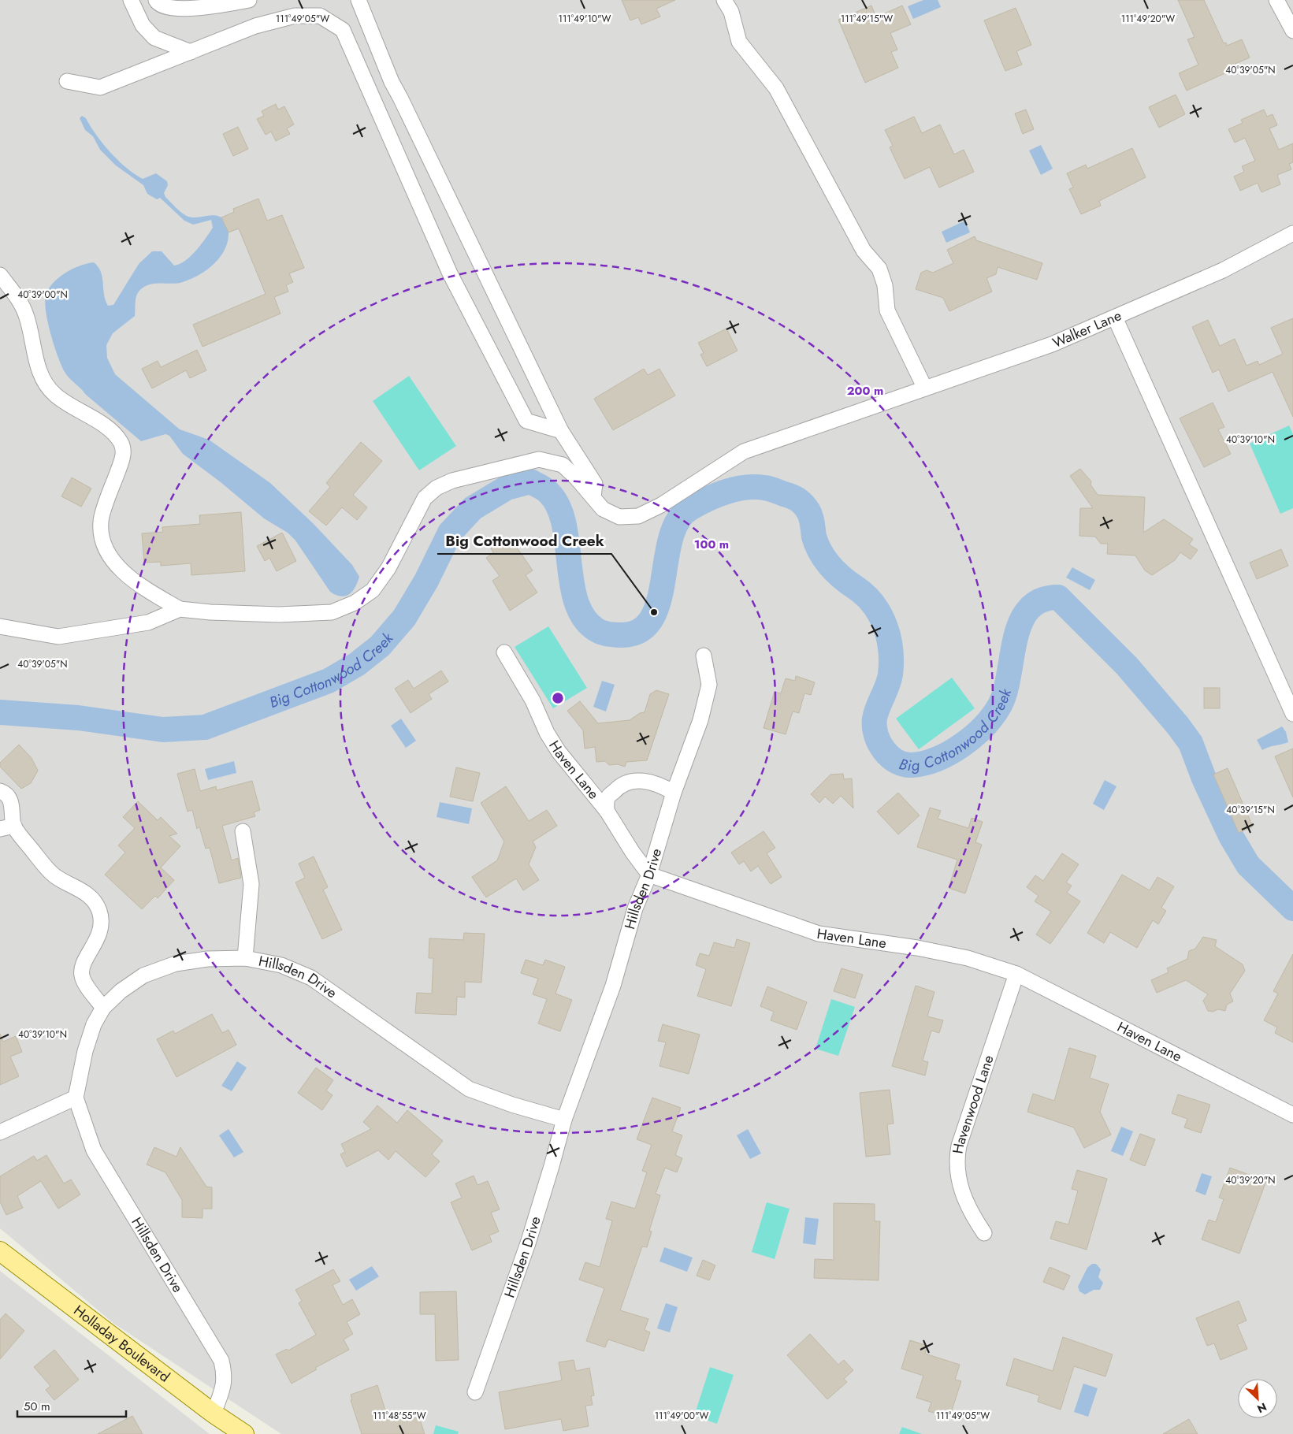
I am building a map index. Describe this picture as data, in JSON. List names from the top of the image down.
{
  "streets": {
    "main road": ["Holladay Boulevard"],
    "street": [
      "Walker Lane",
      "Haven Lane",
      "Hillsden Drive",
      "Havenwood Lane"
    ]
  },
  "crossings": [
    ["Haven Lane", "Hillsden Drive"],
    ["Haven Lane", "Havenwood Lane"],
    ["Hillsden Drive", "Holladay Boulevard"]
  ],
  "water": ["Big Cottonwood Creek"],
  "places": ["Big Cottonwood Creek"],
  "scale_bar": "50 m",
  "north": "bottom right",
  "coordinates": [
    "111°49'05\"W",
    "111°49'10\"W",
    "111°49'15\"W",
    "111°49'20\"W",
    "40°39'05\"N",
    "40°39'00\"N",
    "40°39'10\"N",
    "40°39'15\"N",
    "40°39'20\"N",
    "111°48'55\"W",
    "111°49'00\"W"
  ],
  "rings": ["200 m", "100 m"]
}
